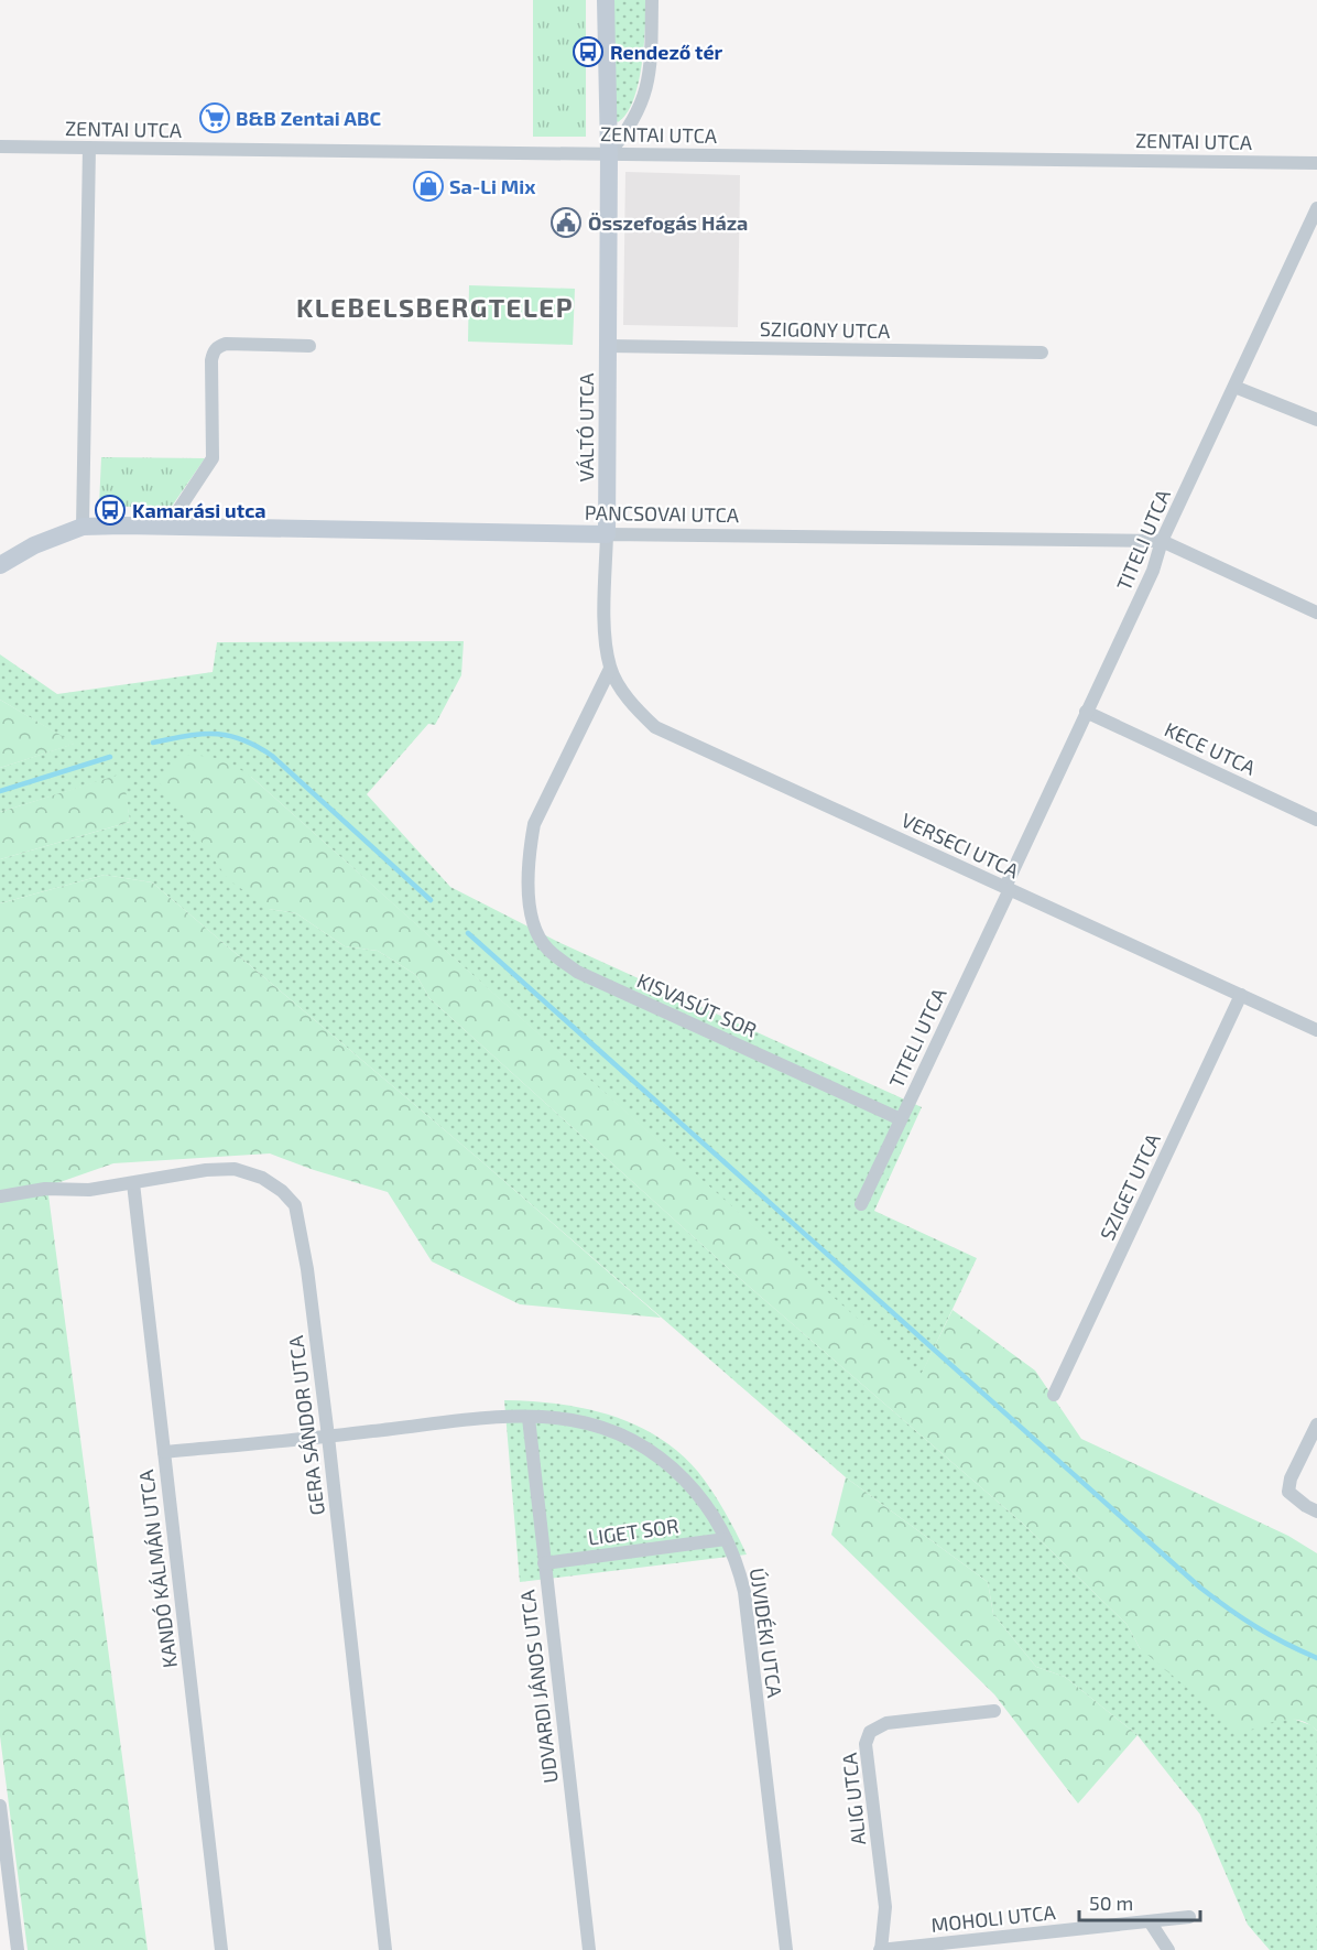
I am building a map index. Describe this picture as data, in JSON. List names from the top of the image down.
{
  "streets": {
    "street": [
      "ZENTAI UTCA",
      "SZIGONY UTCA",
      "VÁLTÓ UTCA",
      "PANCSOVAI UTCA",
      "TITELI UTCA",
      "KECE UTCA",
      "VERSECI UTCA",
      "KISVASÚT SOR",
      "SZIGET UTCA",
      "GERA SÁNDOR UTCA",
      "LIGET SOR",
      "KANDÓ KÁLMÁN UTCA",
      "ÚJVIDÉKI UTCA",
      "UDVARDI JÁNOS UTCA",
      "ALIG UTCA",
      "MOHOLI UTCA"
    ]
  },
  "crossings": [
    ["ZENTAI UTCA", "VÁLTÓ UTCA"],
    ["SZIGONY UTCA", "VÁLTÓ UTCA"],
    ["VÁLTÓ UTCA", "PANCSOVAI UTCA"],
    ["VÁLTÓ UTCA", "VERSECI UTCA"],
    ["VÁLTÓ UTCA", "KISVASÚT SOR"],
    ["PANCSOVAI UTCA", "TITELI UTCA"],
    ["TITELI UTCA", "KECE UTCA"],
    ["TITELI UTCA", "VERSECI UTCA"],
    ["TITELI UTCA", "KISVASÚT SOR"],
    ["VERSECI UTCA", "KISVASÚT SOR"],
    ["VERSECI UTCA", "SZIGET UTCA"],
    ["GERA SÁNDOR UTCA", "KANDÓ KÁLMÁN UTCA"],
    ["GERA SÁNDOR UTCA", "ÚJVIDÉKI UTCA"],
    ["LIGET SOR", "ÚJVIDÉKI UTCA"],
    ["LIGET SOR", "UDVARDI JÁNOS UTCA"],
    ["KANDÓ KÁLMÁN UTCA", "ÚJVIDÉKI UTCA"],
    ["ÚJVIDÉKI UTCA", "UDVARDI JÁNOS UTCA"],
    ["ALIG UTCA", "MOHOLI UTCA"]
  ],
  "districts": ["KLEBELSBERGTELEP"],
  "places": {
    "bus stop": ["Rendező tér", "Kamarási utca"],
    "supermarket": ["B&B Zentai ABC"],
    "shop": ["Sa-Li Mix"],
    "public building": ["Összefogás Háza"]
  },
  "scale_bar": "50 m"
}
